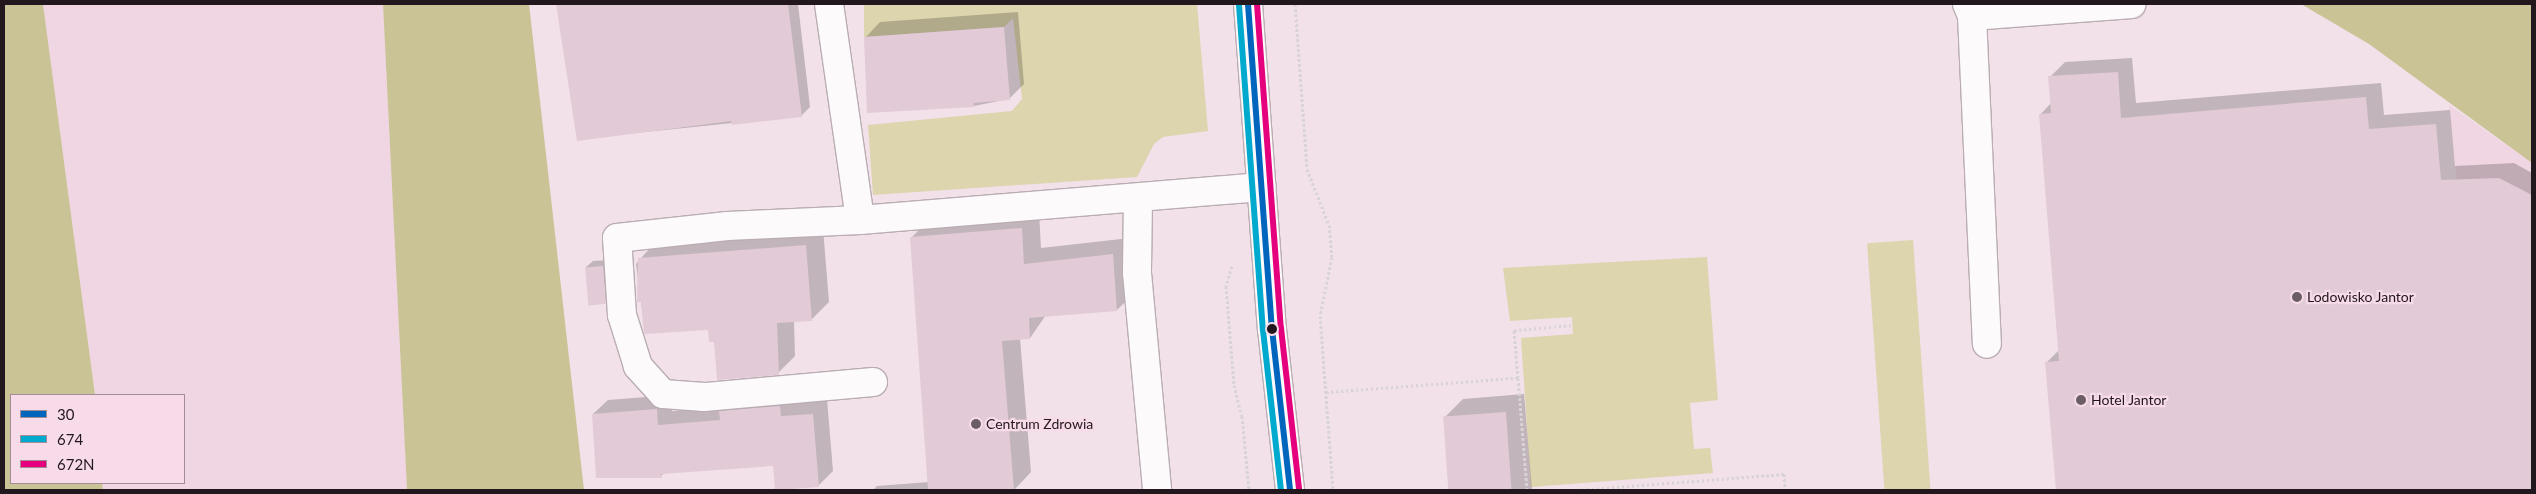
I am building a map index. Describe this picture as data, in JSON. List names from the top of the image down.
{
  "places": ["Lodowisko Jantor", "Hotel Jantor", "Centrum Zdrowia"],
  "lines": ["transit line 30", "transit line 672N", "transit line 674"],
  "legend": ["30", "674", "672N"]
}
